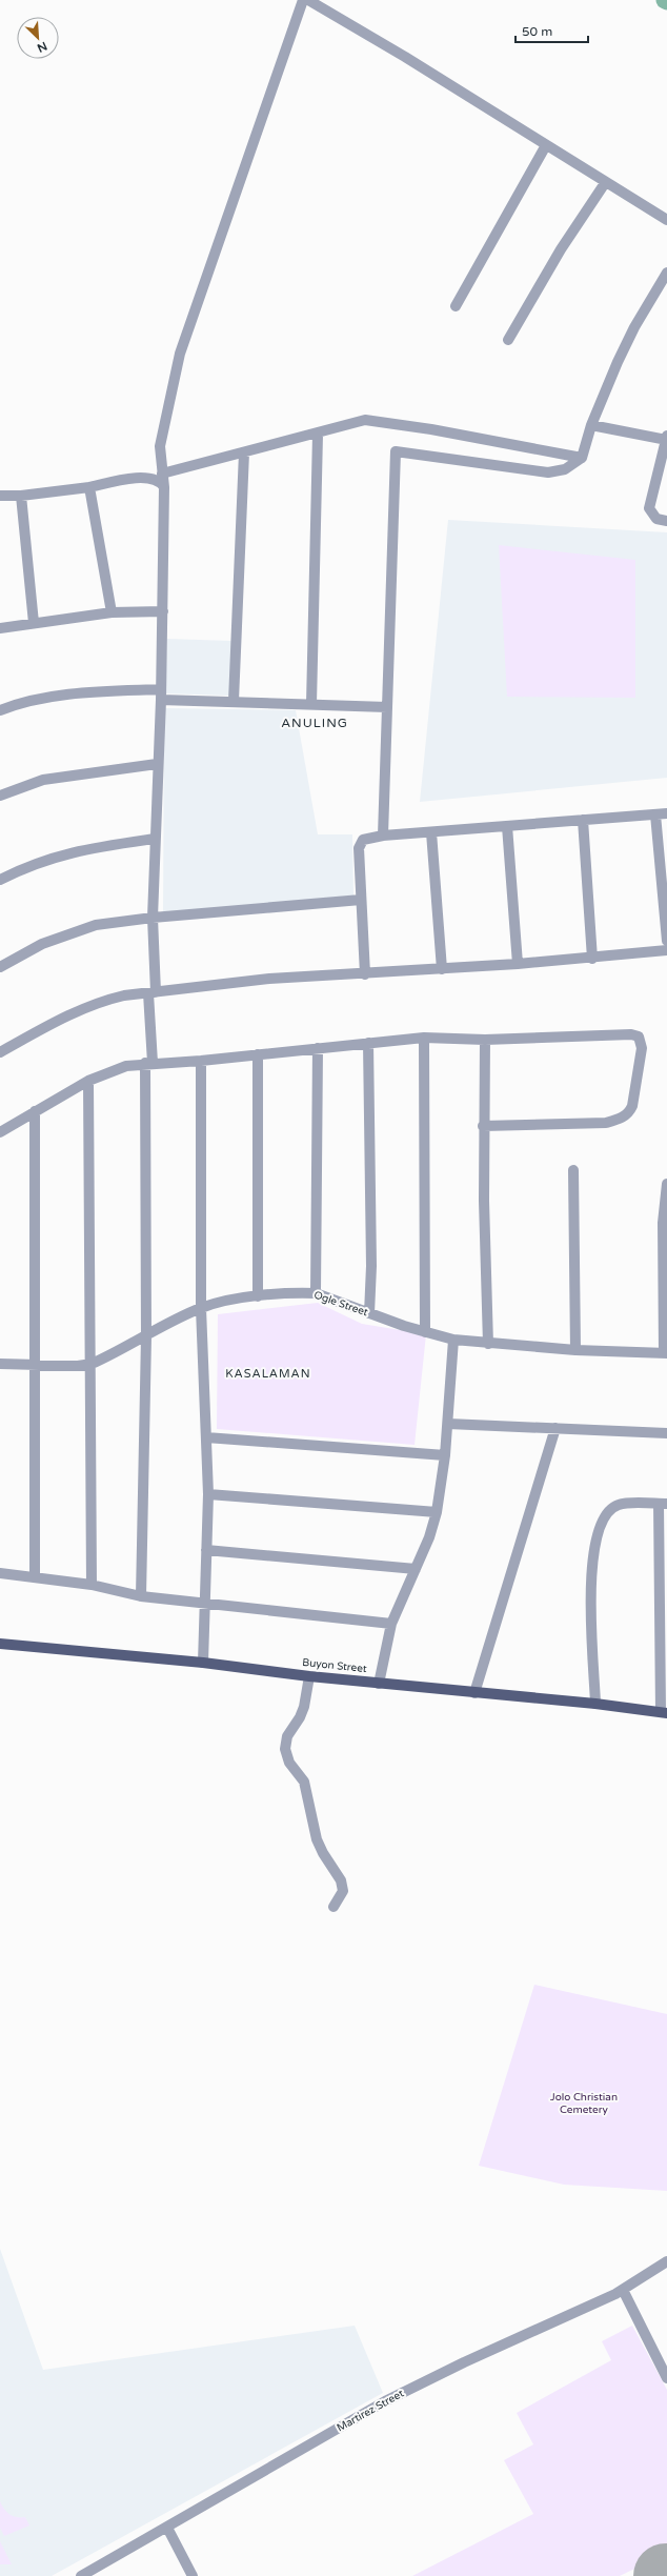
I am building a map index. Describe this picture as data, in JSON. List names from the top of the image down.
{
  "streets": {
    "main road": ["Buyon Street"],
    "street": ["Ogle Street", "Martirez Street"]
  },
  "districts": ["ANULING", "KASALAMAN"],
  "parks": ["Jolo Christian Cemetery"],
  "scale_bar": "50 m",
  "north": "bottom right"
}
